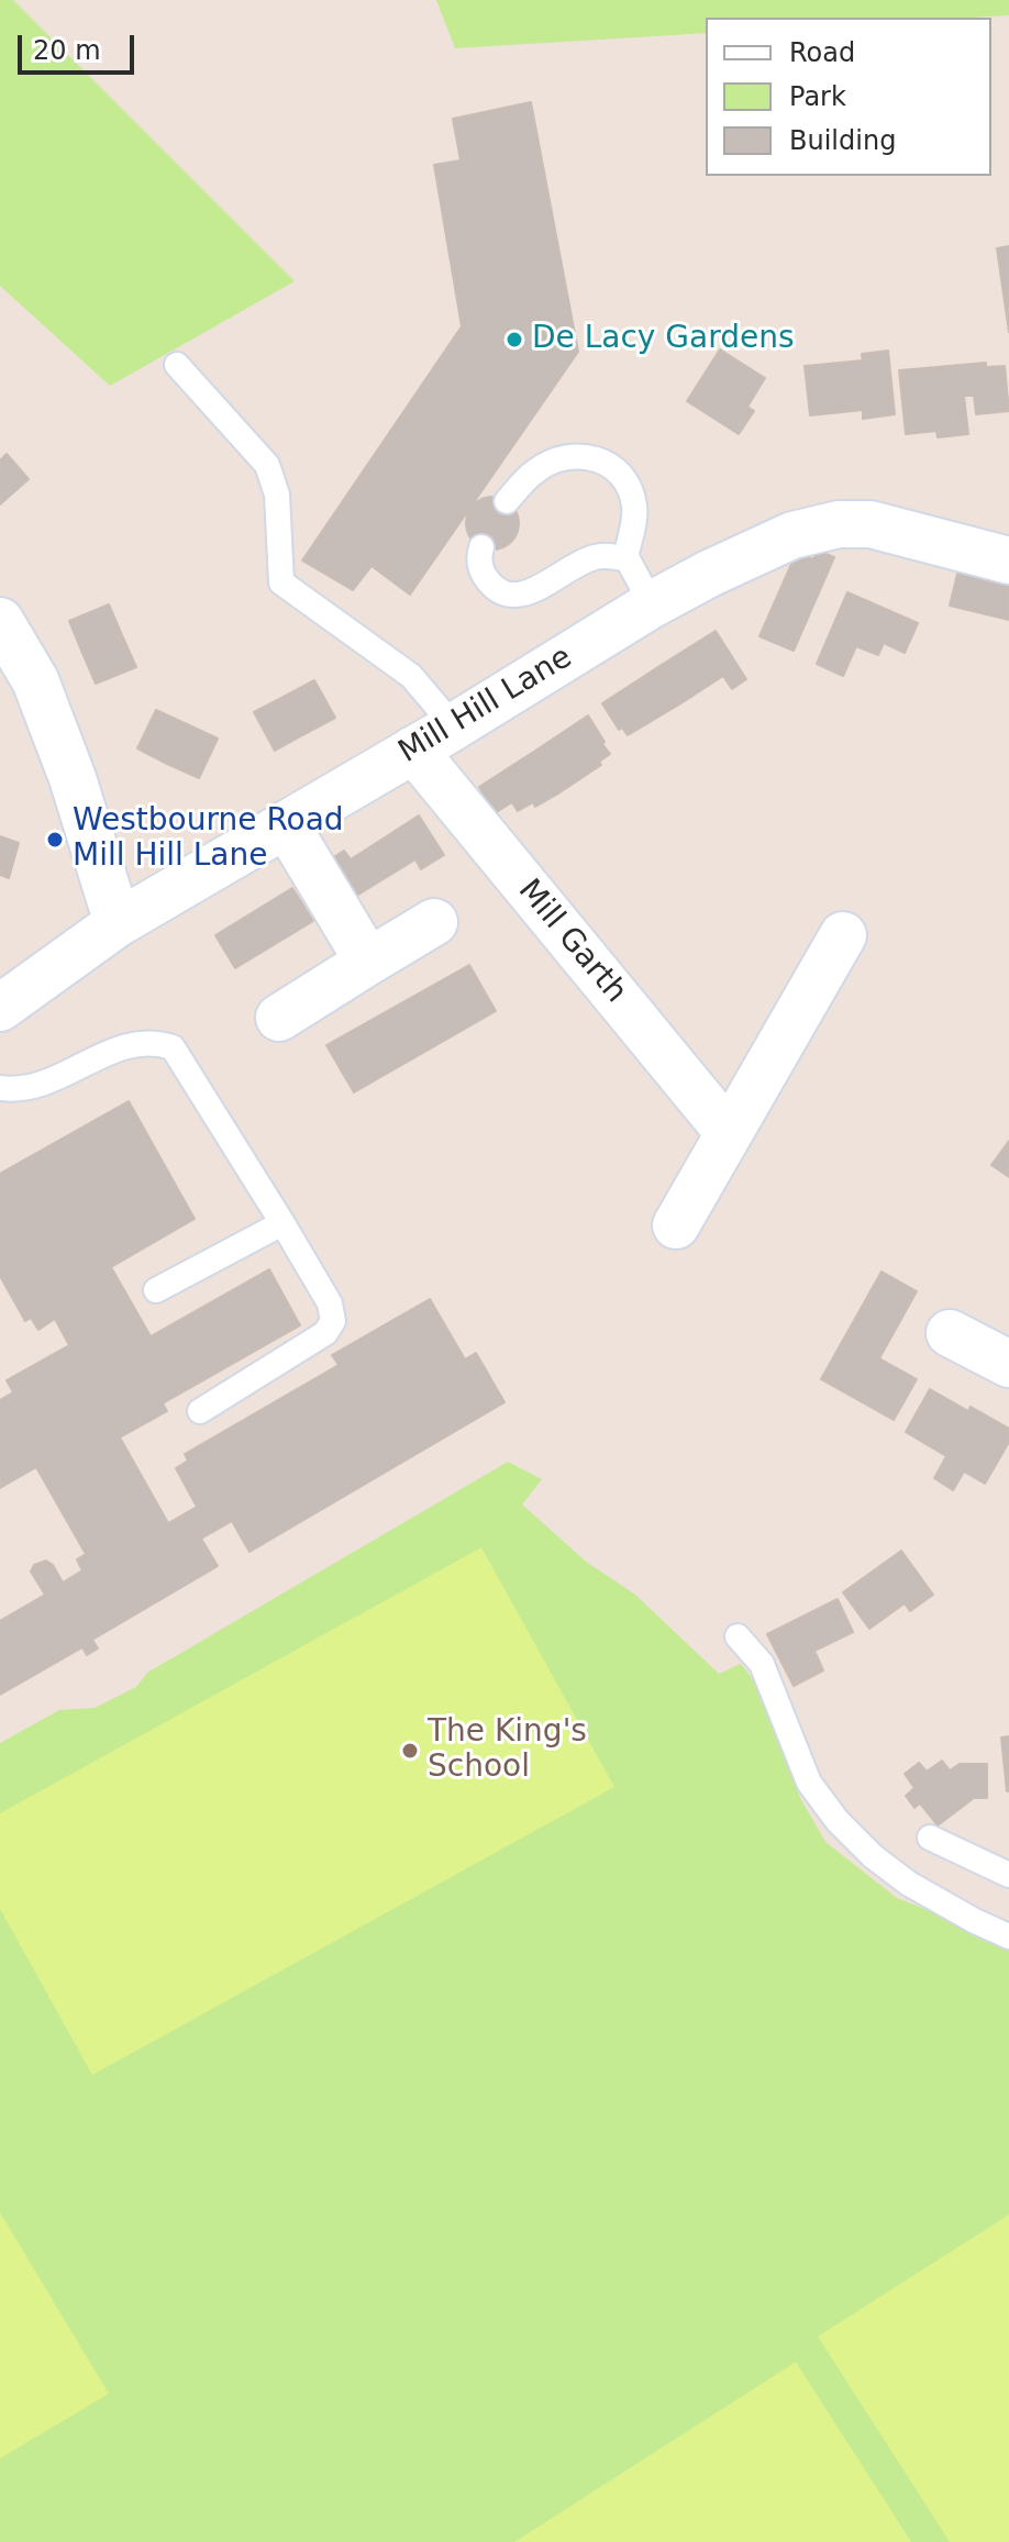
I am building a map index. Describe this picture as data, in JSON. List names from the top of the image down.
{
  "streets": {
    "street": ["Mill Hill Lane", "Mill Garth"]
  },
  "crossings": [
    ["Mill Hill Lane", "Mill Garth"]
  ],
  "places": ["De Lacy Gardens", "Westbourne Road Mill Hill Lane", "The King's School"],
  "legend": ["Road", "Park", "Building"],
  "scale_bar": "20 m"
}
